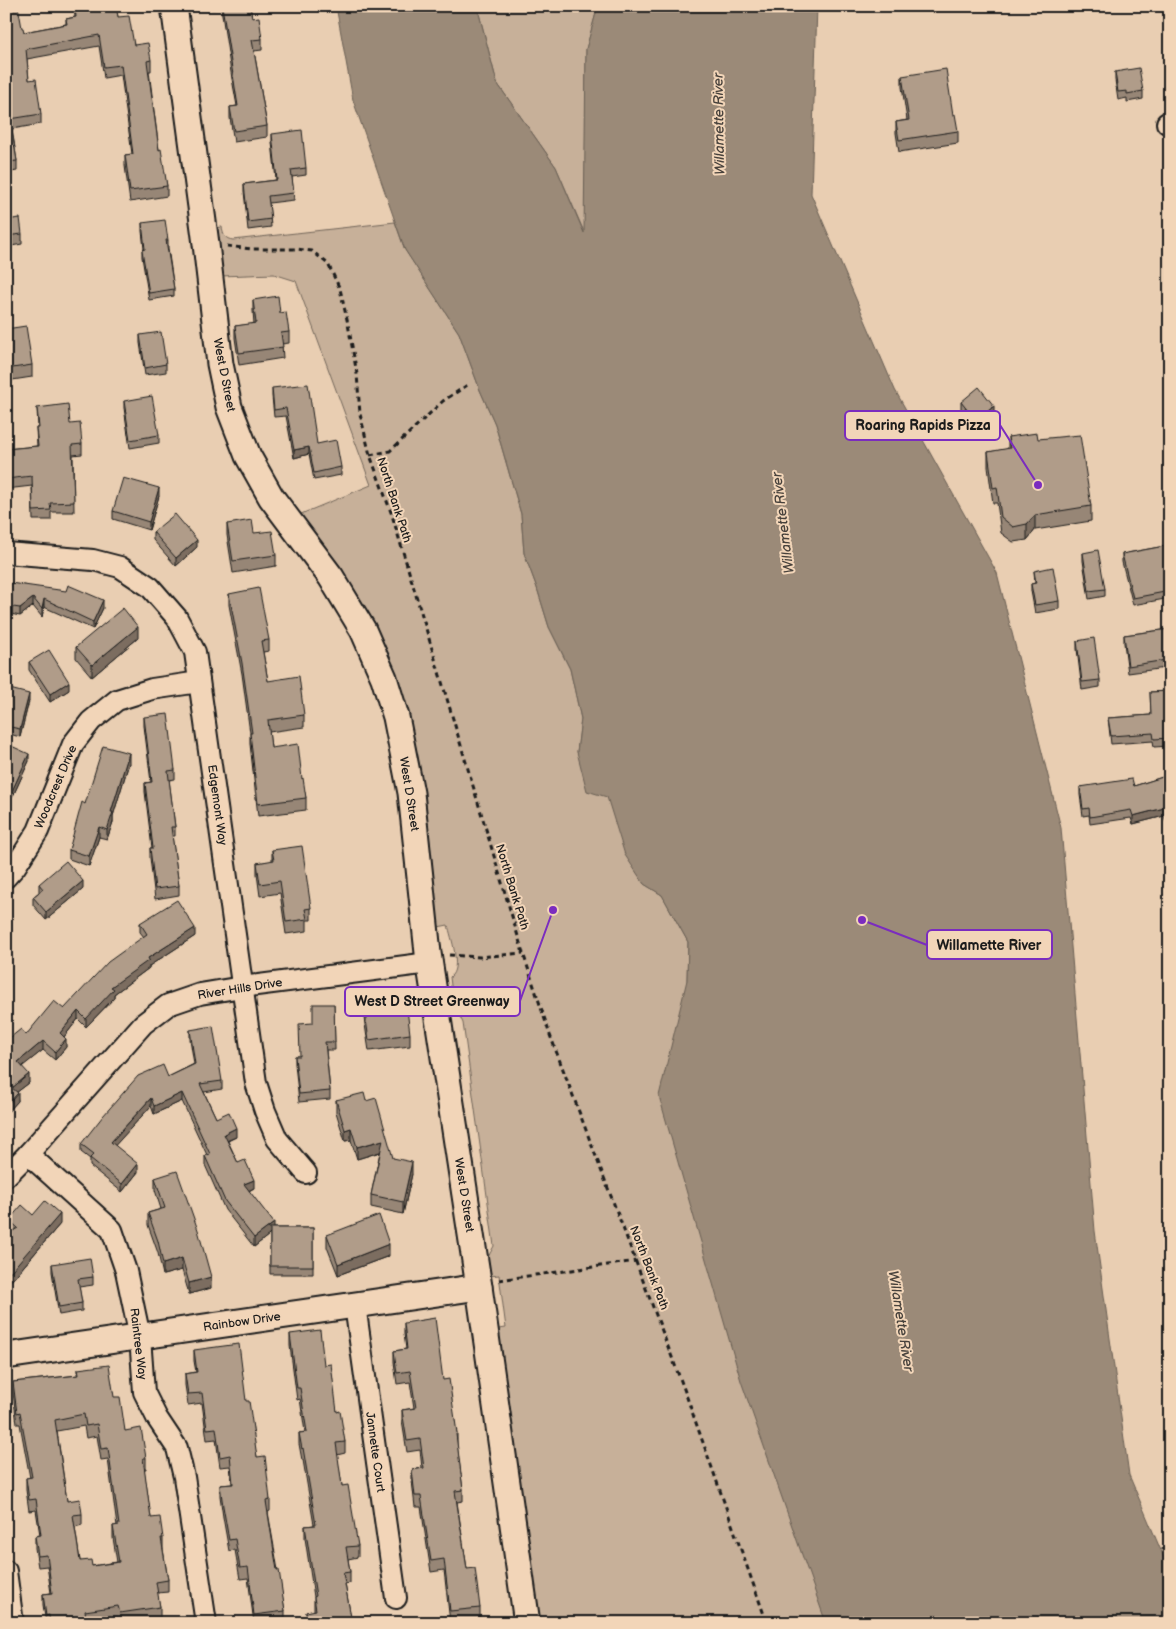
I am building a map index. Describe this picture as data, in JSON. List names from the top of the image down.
{
  "streets": {
    "street": [
      "West D Street",
      "Woodcrest Drive",
      "Edgemont Way",
      "River Hills Drive",
      "Rainbow Drive",
      "Raintree Way",
      "Jannette Court"
    ],
    "path": ["North Bank Path"]
  },
  "crossings": [
    ["West D Street", "North Bank Path"],
    ["West D Street", "River Hills Drive"],
    ["West D Street", "Rainbow Drive"],
    ["Woodcrest Drive", "Edgemont Way"],
    ["Edgemont Way", "River Hills Drive"],
    ["River Hills Drive", "Raintree Way"],
    ["Rainbow Drive", "Raintree Way"],
    ["Rainbow Drive", "Jannette Court"]
  ],
  "water": ["Willamette River"],
  "places": ["Roaring Rapids Pizza", "West D Street Greenway", "Willamette River"]
}
